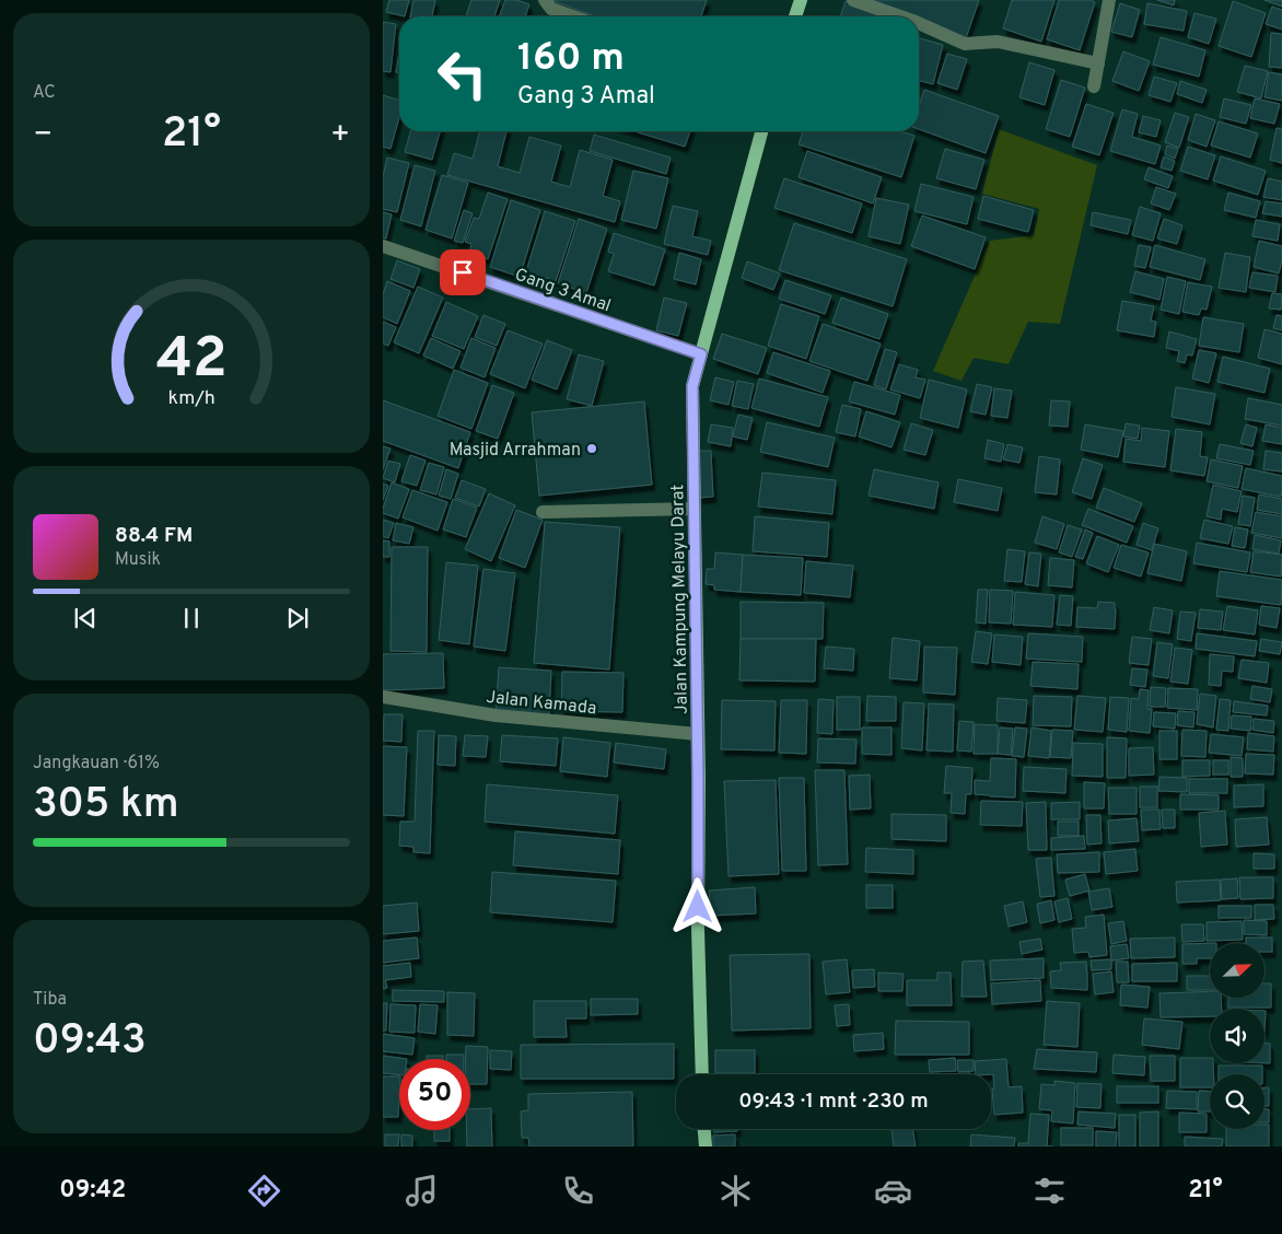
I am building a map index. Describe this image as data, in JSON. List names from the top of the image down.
{
  "streets": {
    "main road": ["Jalan Kampung Melayu Darat"],
    "street": ["Gang 3 Amal", "Jalan Kamada"]
  },
  "crossings": [
    ["Gang 3 Amal", "Jalan Kampung Melayu Darat"],
    ["Jalan Kampung Melayu Darat", "Jalan Kamada"]
  ],
  "places": ["Masjid Arrahman"],
  "north": "top right",
  "page": {
    "tile": [
      "AC",
      ["Jangkauan · 61%", "305 km"],
      ["Tiba", "09:43"]
    ],
    "turn": ["160 m", "Gang 3 Amal"],
    "heat": ["−", "21°", "+"],
    "song": ["88.4 FM", "Musik"],
    "limit": "50",
    "trip": "09:43 · 1 mnt · 230 m",
    "tabs": ["09:42", "21°"],
    "gauge": ["42", "km/h"]
  }
}
